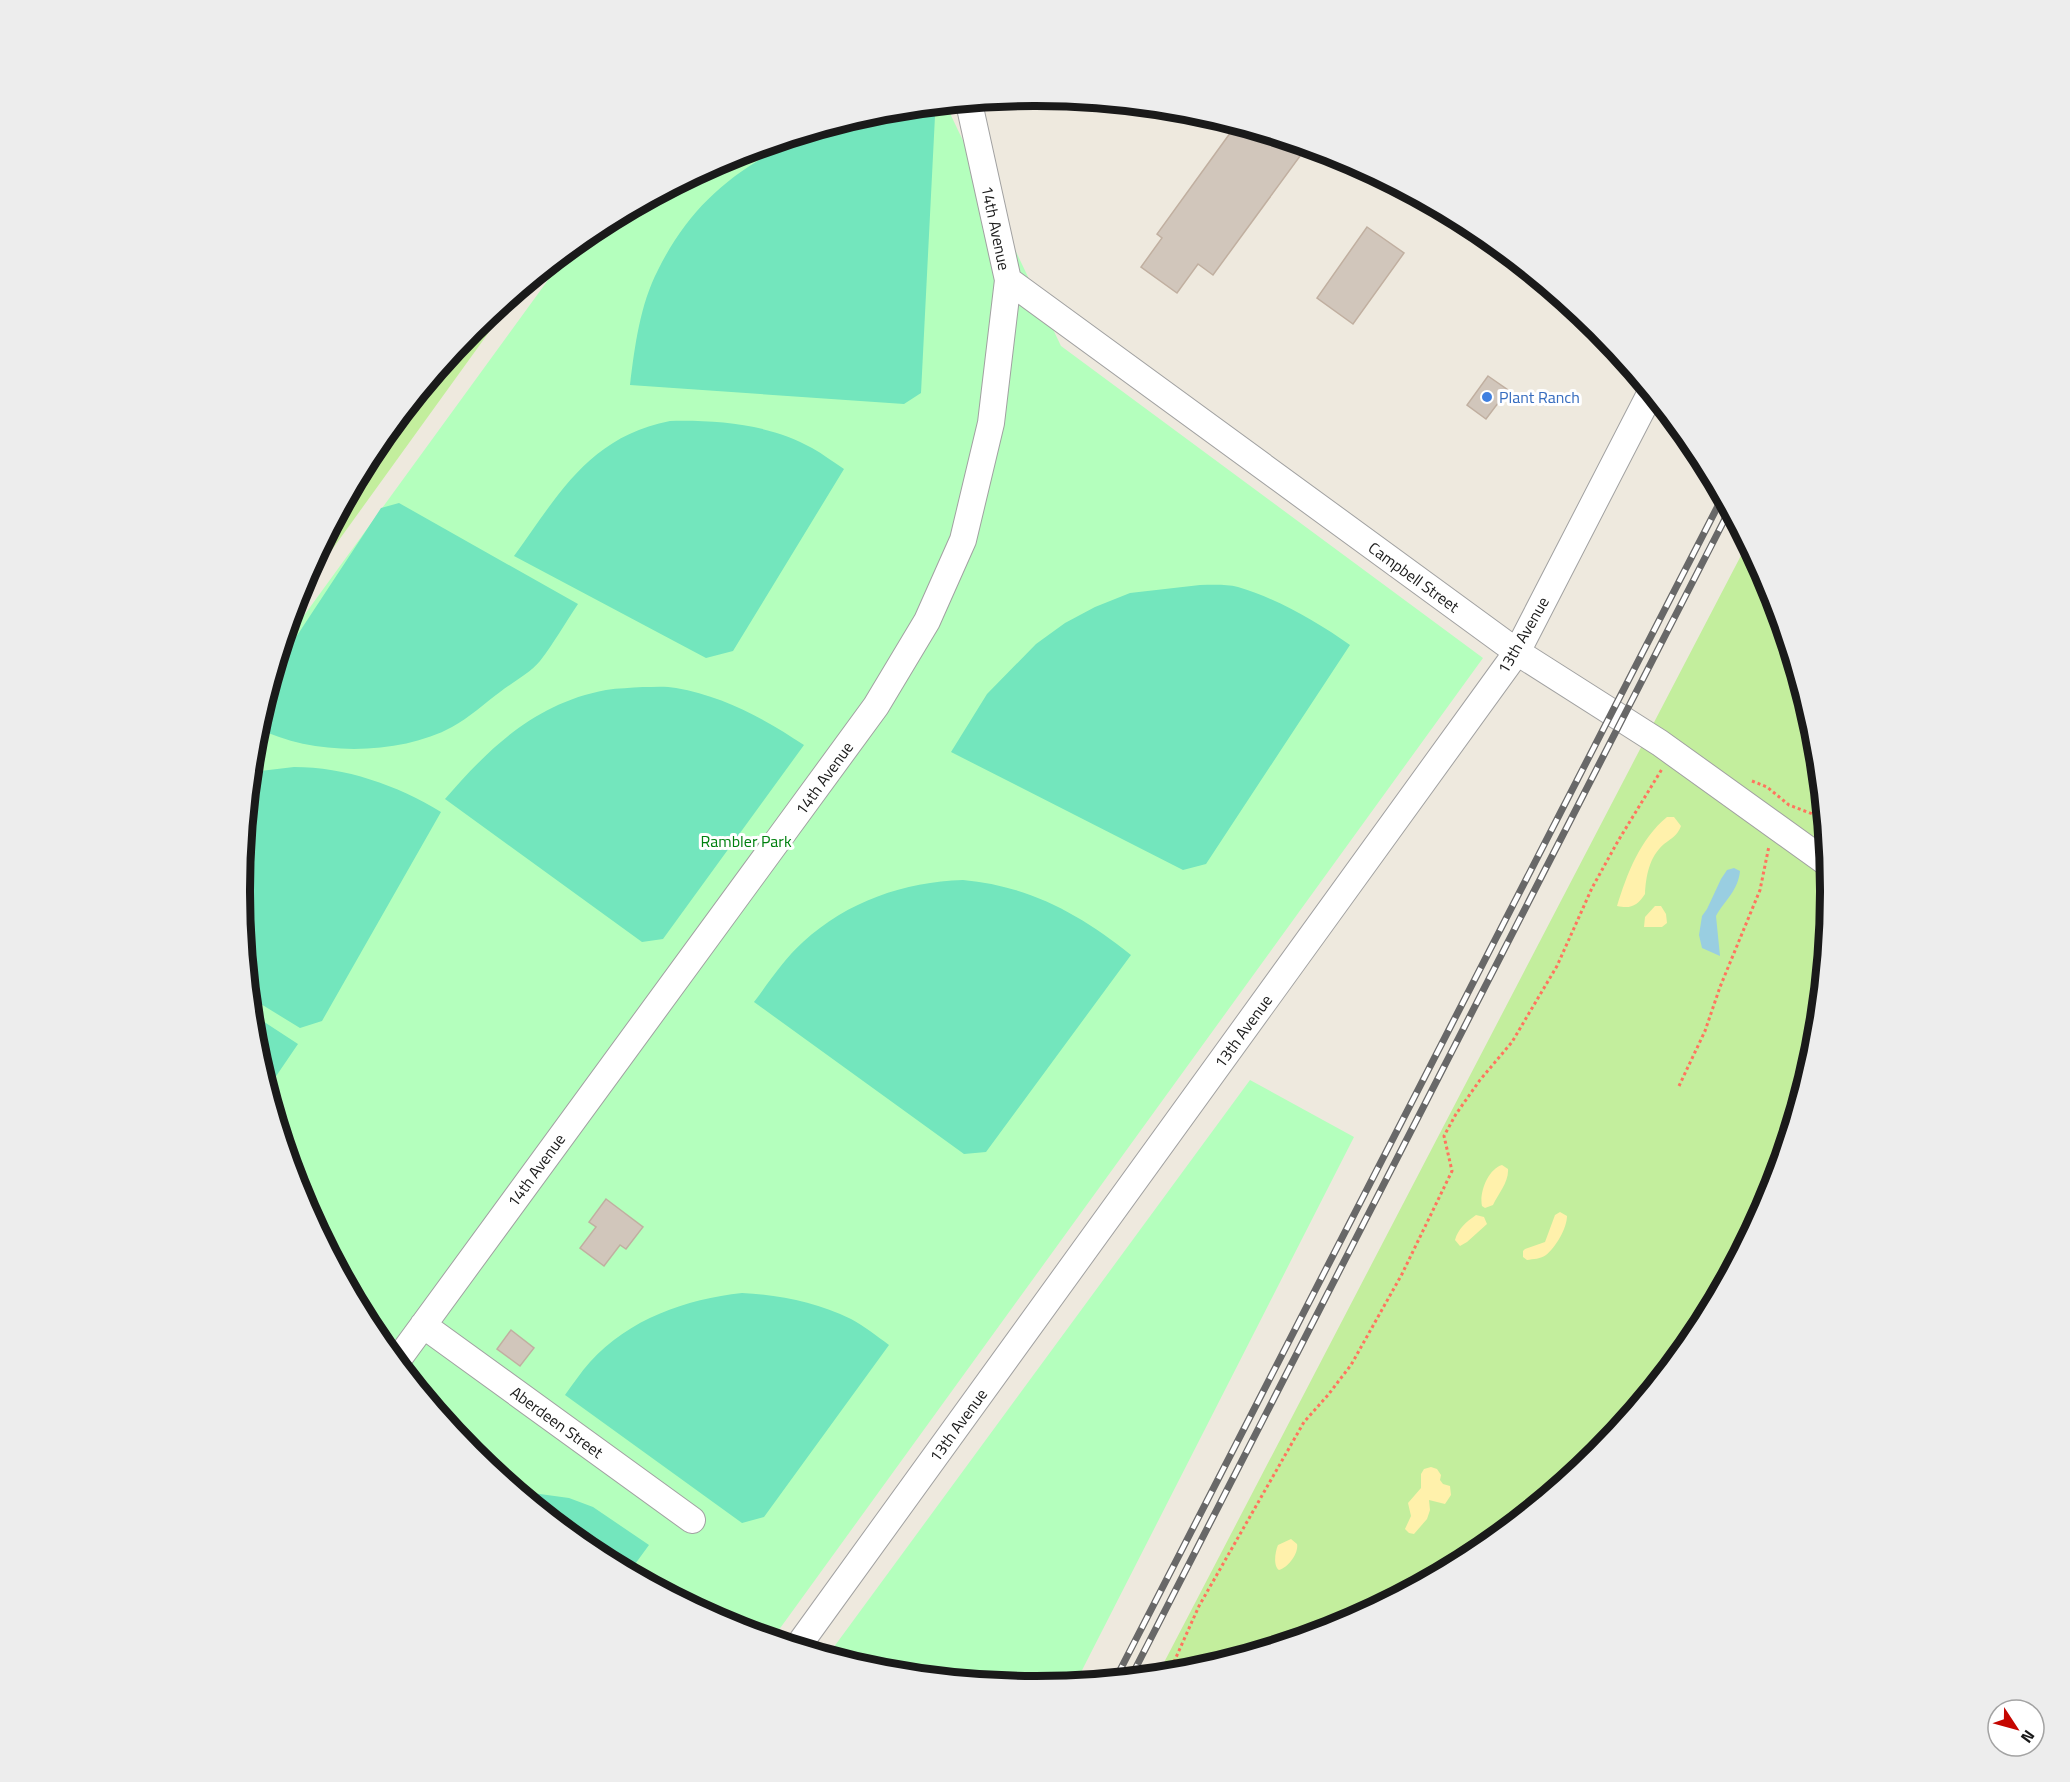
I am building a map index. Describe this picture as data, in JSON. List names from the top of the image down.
{
  "streets": {
    "street": [
      "14th Avenue",
      "Campbell Street",
      "13th Avenue",
      "Aberdeen Street"
    ]
  },
  "crossings": [
    ["14th Avenue", "Campbell Street"],
    ["14th Avenue", "Aberdeen Street"],
    ["Campbell Street", "13th Avenue"]
  ],
  "parks": ["Rambler Park"],
  "places": ["Plant Ranch"],
  "north": "bottom right"
}
